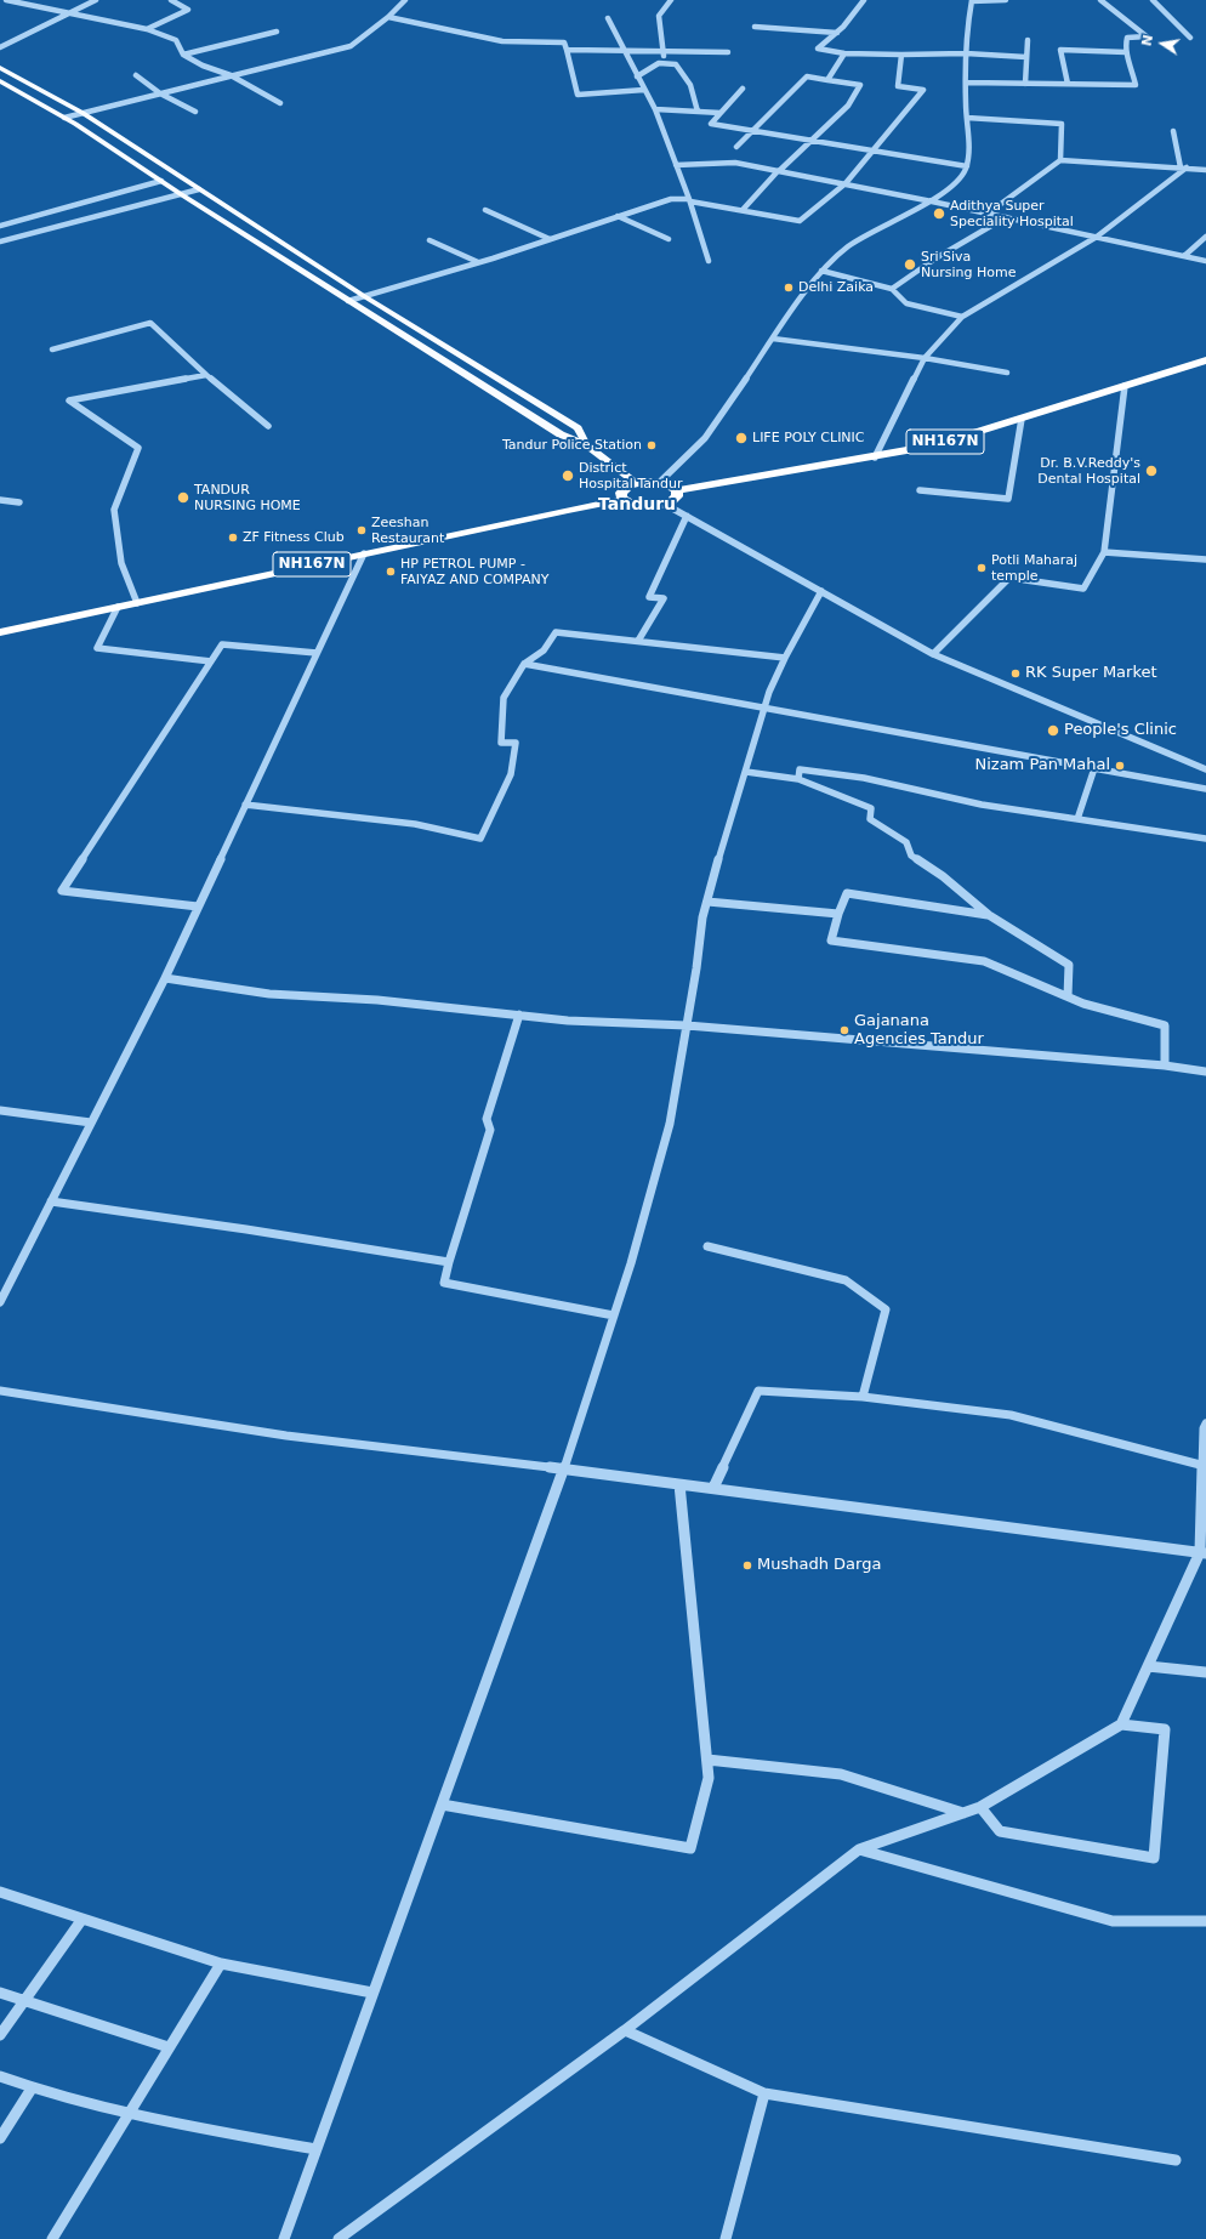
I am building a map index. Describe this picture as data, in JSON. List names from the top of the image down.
{
  "streets": {
    "highway": ["NH167N"]
  },
  "districts": ["Tanduru"],
  "places": [
    "Adithya Super Speciality Hospital",
    "Sri Siva Nursing Home",
    "Delhi Zaika",
    "LIFE POLY CLINIC",
    "Tandur Police Station",
    "Dr. B.V.Reddy's Dental Hospital",
    "District Hospital Tandur",
    "TANDUR NURSING HOME",
    "Zeeshan Restaurant",
    "ZF Fitness Club",
    "Potli Maharaj temple",
    "HP PETROL PUMP - FAIYAZ AND COMPANY",
    "RK Super Market",
    "People's Clinic",
    "Nizam Pan Mahal",
    "Gajanana Agencies Tandur",
    "Mushadh Darga"
  ],
  "north": "left"
}
